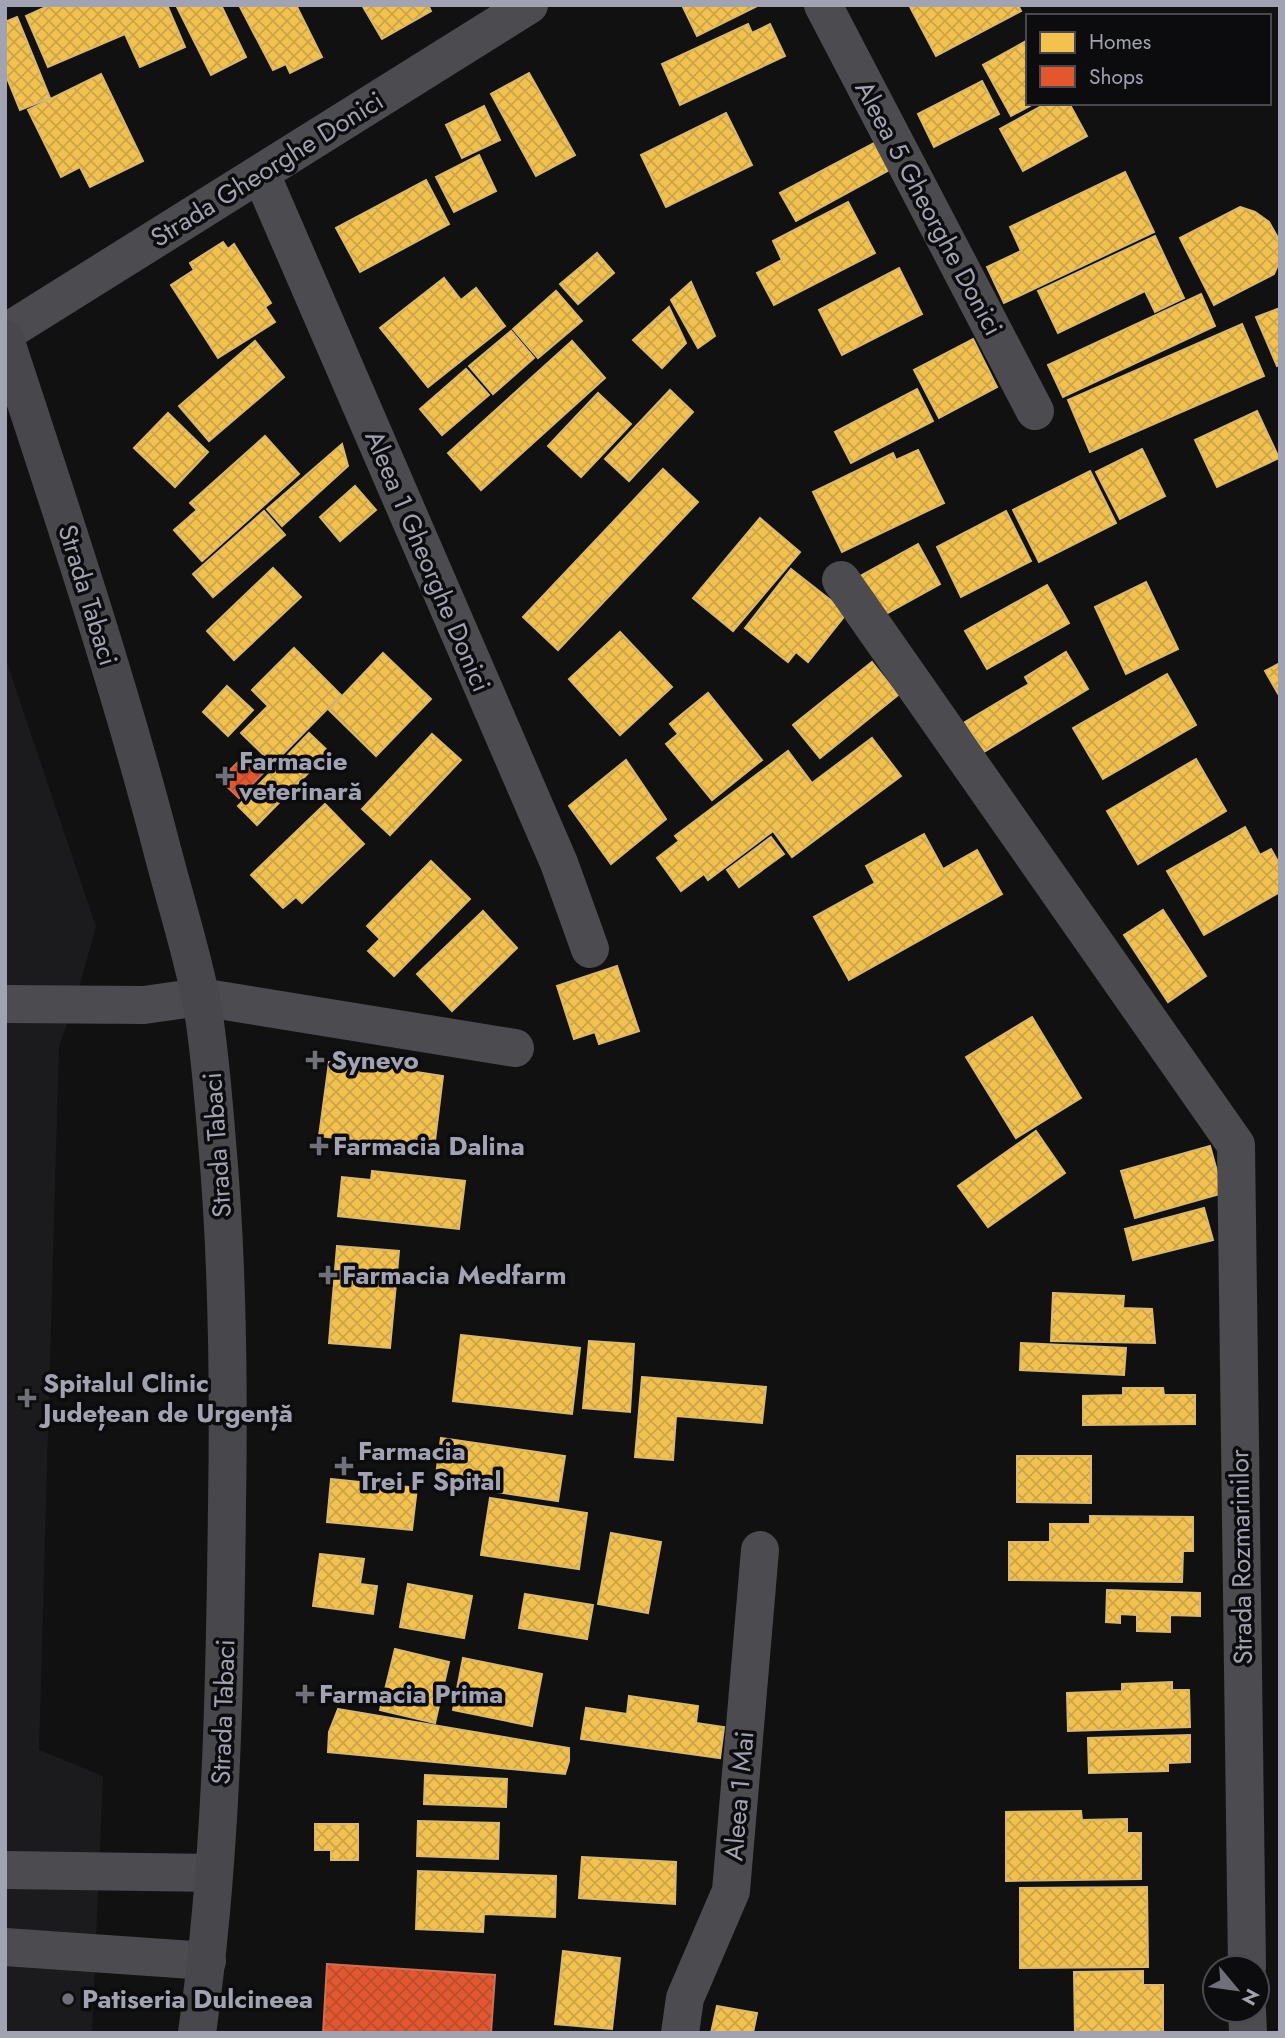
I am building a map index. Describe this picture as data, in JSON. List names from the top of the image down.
{
  "streets": {
    "main road": ["Strada Tabaci"],
    "street": [
      "Strada Gheorghe Donici",
      "Aleea 5 Gheorghe Donici",
      "Aleea 1 Gheorghe Donici",
      "Strada Rozmarinilor",
      "Aleea 1 Mai"
    ]
  },
  "crossings": [
    ["Strada Gheorghe Donici", "Aleea 1 Gheorghe Donici"]
  ],
  "places": {
    "health": [
      "Farmacie veterinară",
      "Synevo",
      "Farmacia Dalina",
      "Farmacia Medfarm",
      "Spitalul Clinic Județean de Urgență",
      "Farmacia Trei F Spital",
      "Farmacia Prima"
    ],
    "other": ["Patiseria Dulcineea"]
  },
  "legend": ["Homes", "Shops"],
  "north": "bottom right"
}
